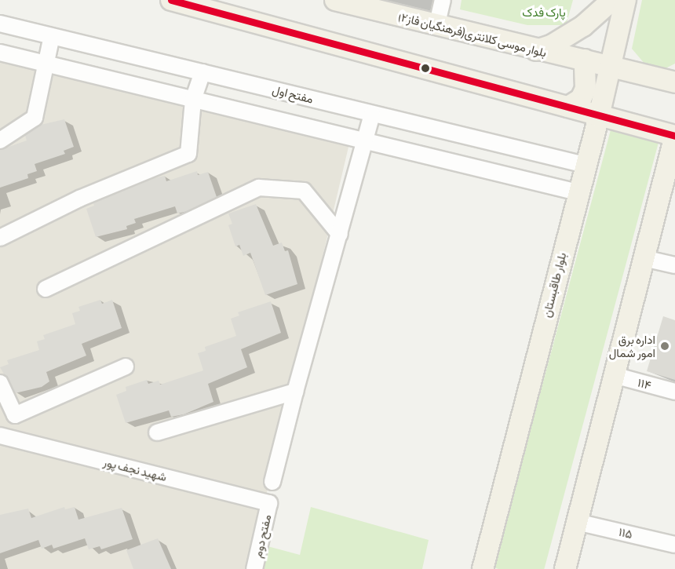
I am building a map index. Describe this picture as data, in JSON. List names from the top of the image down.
{
  "streets": {
    "main road": ["بلوار موسی کلانتری(فرهنگیان فاز۲)", "بلوار طاقبستان"],
    "street": [
      "مفتح اول",
      "۱۱۴",
      "شهید نجف پور",
      "۱۱۵",
      "مفتح دوم"
    ]
  },
  "crossings": [
    ["بلوار موسی کلانتری(فرهنگیان فاز۲)", "بلوار طاقبستان"],
    ["مفتح اول", "بلوار طاقبستان"],
    ["شهید نجف پور", "مفتح دوم"]
  ],
  "parks": ["پارک فدک"],
  "places": ["اداره برق امور شمال"]
}
